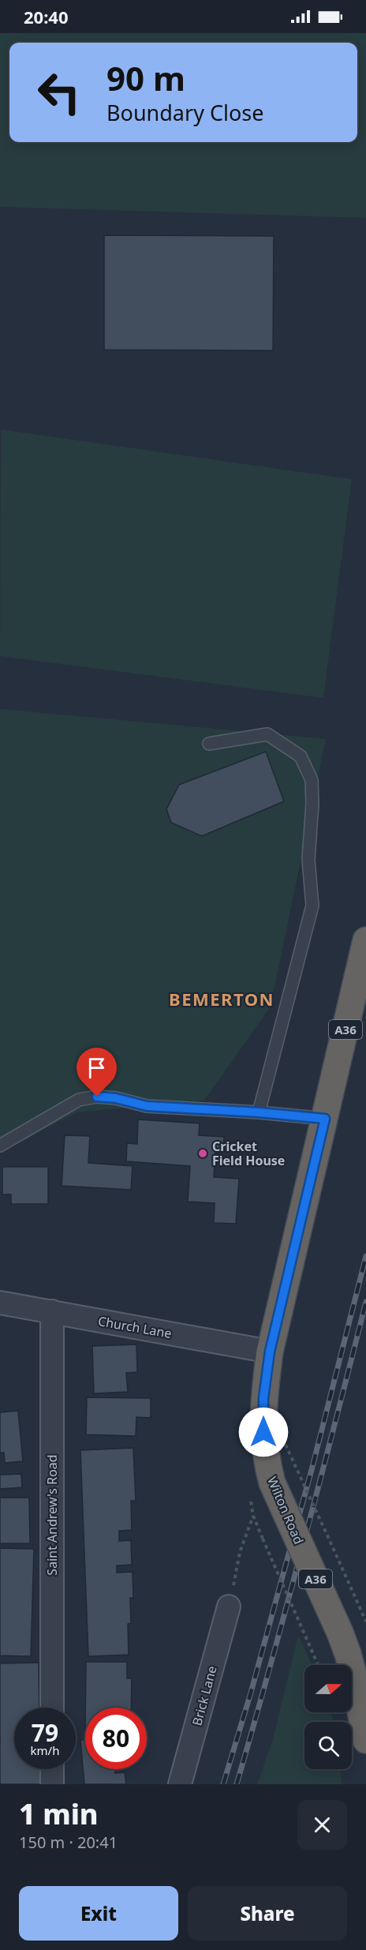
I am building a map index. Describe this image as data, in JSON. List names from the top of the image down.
{
  "streets": {
    "highway": ["A36", "Wilton Road"],
    "street": ["Church Lane", "Saint Andrew's Road", "Brick Lane"]
  },
  "crossings": [
    ["Church Lane", "Wilton Road"],
    ["Church Lane", "Saint Andrew's Road"]
  ],
  "districts": ["BEMERTON"],
  "places": ["Cricket Field House"],
  "north": "right",
  "page": {
    "status": "20:40",
    "turn": ["90 m", "Boundary Close"],
    "speed": "79 km/h",
    "limit": "80",
    "heading": ["1 min", "150 m · 20:41"],
    "buttons": ["Exit", "Share"]
  }
}
